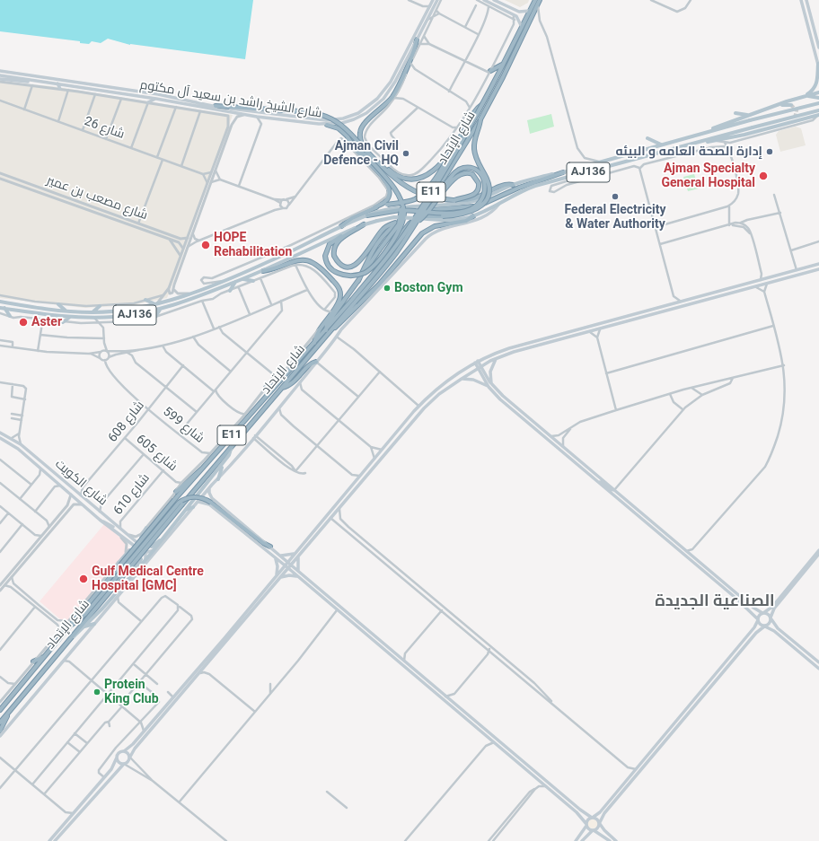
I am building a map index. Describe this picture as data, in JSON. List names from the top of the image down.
{
  "streets": {
    "highway": ["شارع الإتحاد", "E11"],
    "main road": ["شارع الشيخ راشد بن سعيد آل مكتوم", "AJ136", "شارع الكويت"],
    "street": [
      "شارع 26",
      "شارع مصعب بن عمير",
      "شارع 608",
      "شارع 599",
      "شارع 605",
      "شارع 610"
    ]
  },
  "crossings": [
    ["شارع الإتحاد", "AJ136"],
    ["شارع 608", "شارع 599"],
    ["شارع 608", "شارع 605"],
    ["شارع 608", "شارع الكويت"],
    ["شارع 605", "شارع 610"],
    ["شارع الكويت", "شارع 610"]
  ],
  "districts": ["الصناعية الجديدة"],
  "places": [
    "إدارة الصحة العامه و البيئه",
    "Ajman Civil Defence - HQ",
    "Ajman Specialty General Hospital",
    "Federal Electricity & Water Authority",
    "HOPE Rehabilitation",
    "Boston Gym",
    "Aster",
    "Gulf Medical Centre Hospital [GMC]",
    "Protein King Club"
  ]
}
